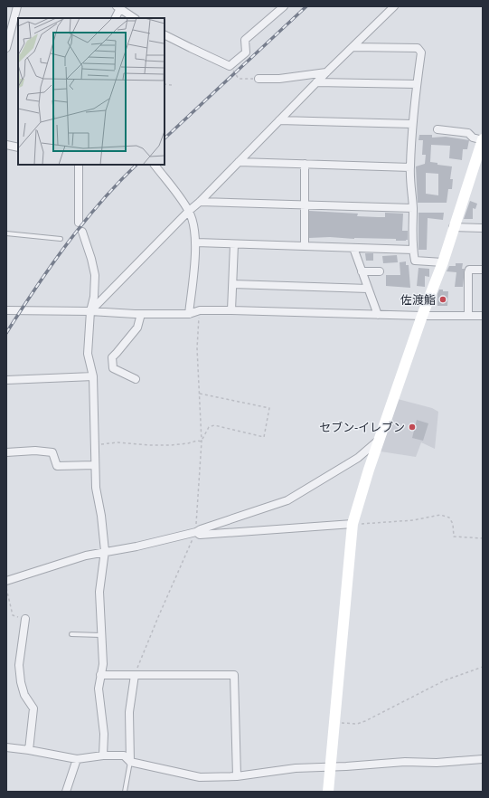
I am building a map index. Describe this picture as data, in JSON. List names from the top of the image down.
{
  "places": ["佐渡鮨", "セブン-イレブン"]
}
